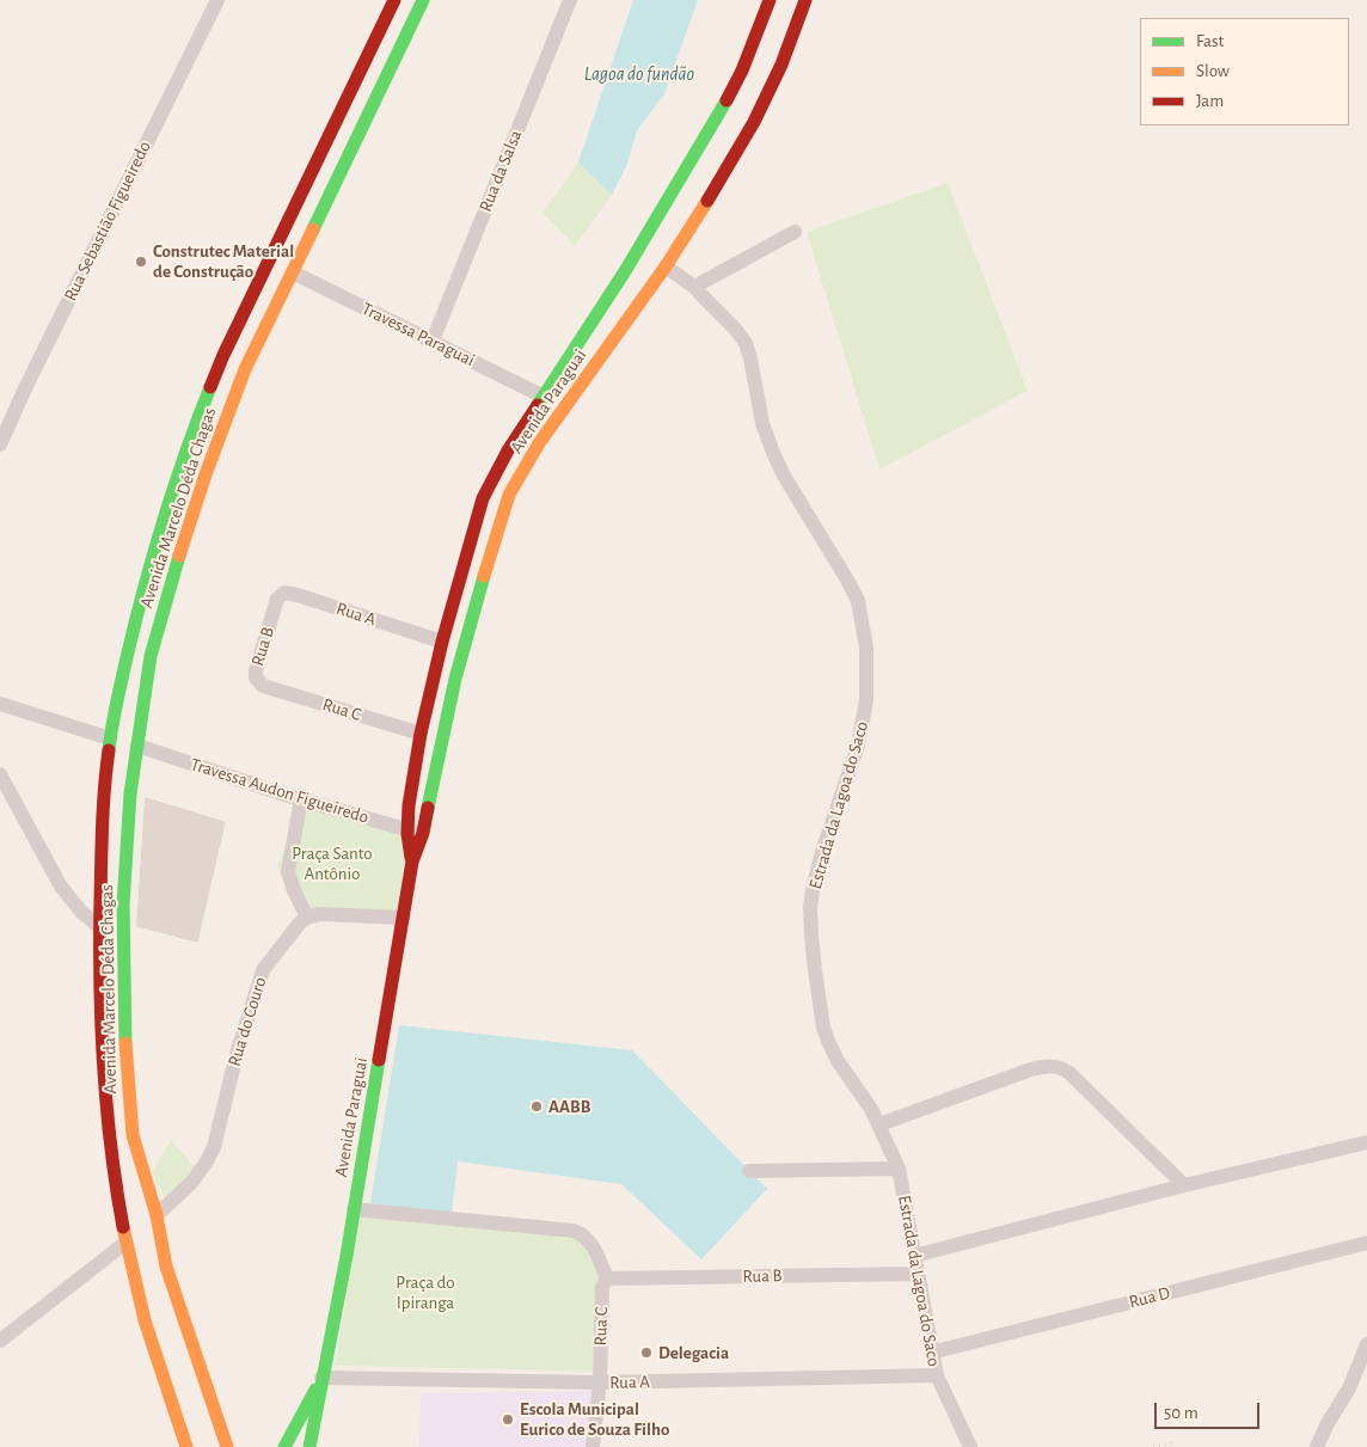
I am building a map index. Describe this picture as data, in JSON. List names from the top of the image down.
{
  "streets": {
    "main road": ["Avenida Paraguai", "Avenida Marcelo Déda Chagas"],
    "street": [
      "Rua da Salsa",
      "Rua Sebastião Figueiredo",
      "Travessa Paraguai",
      "Rua A",
      "Rua B",
      "Rua C",
      "Travessa Audon Figueiredo",
      "Estrada da Lagoa do Saco",
      "Rua do Couro",
      "Rua D"
    ]
  },
  "crossings": [
    ["Rua da Salsa", "Travessa Paraguai"],
    ["Travessa Paraguai", "Avenida Paraguai"],
    ["Travessa Paraguai", "Avenida Marcelo Déda Chagas"],
    ["Avenida Paraguai", "Rua A"],
    ["Avenida Paraguai", "Rua C"],
    ["Avenida Paraguai", "Travessa Audon Figueiredo"],
    ["Avenida Paraguai", "Estrada da Lagoa do Saco"],
    ["Avenida Marcelo Déda Chagas", "Travessa Audon Figueiredo"],
    ["Avenida Marcelo Déda Chagas", "Rua do Couro"],
    ["Rua A", "Rua B"],
    ["Rua A", "Rua C"],
    ["Rua A", "Estrada da Lagoa do Saco"],
    ["Rua B", "Rua C"],
    ["Rua B", "Estrada da Lagoa do Saco"],
    ["Estrada da Lagoa do Saco", "Rua D"]
  ],
  "water": ["Lagoa do fundão"],
  "parks": ["Praça Santo Antônio", "Praça do Ipiranga"],
  "places": [
    "Construtec Material de Construção",
    "AABB",
    "Delegacia",
    "Escola Municipal Eurico de Souza Filho"
  ],
  "legend": ["Fast", "Slow", "Jam"],
  "scale_bar": "50 m"
}
